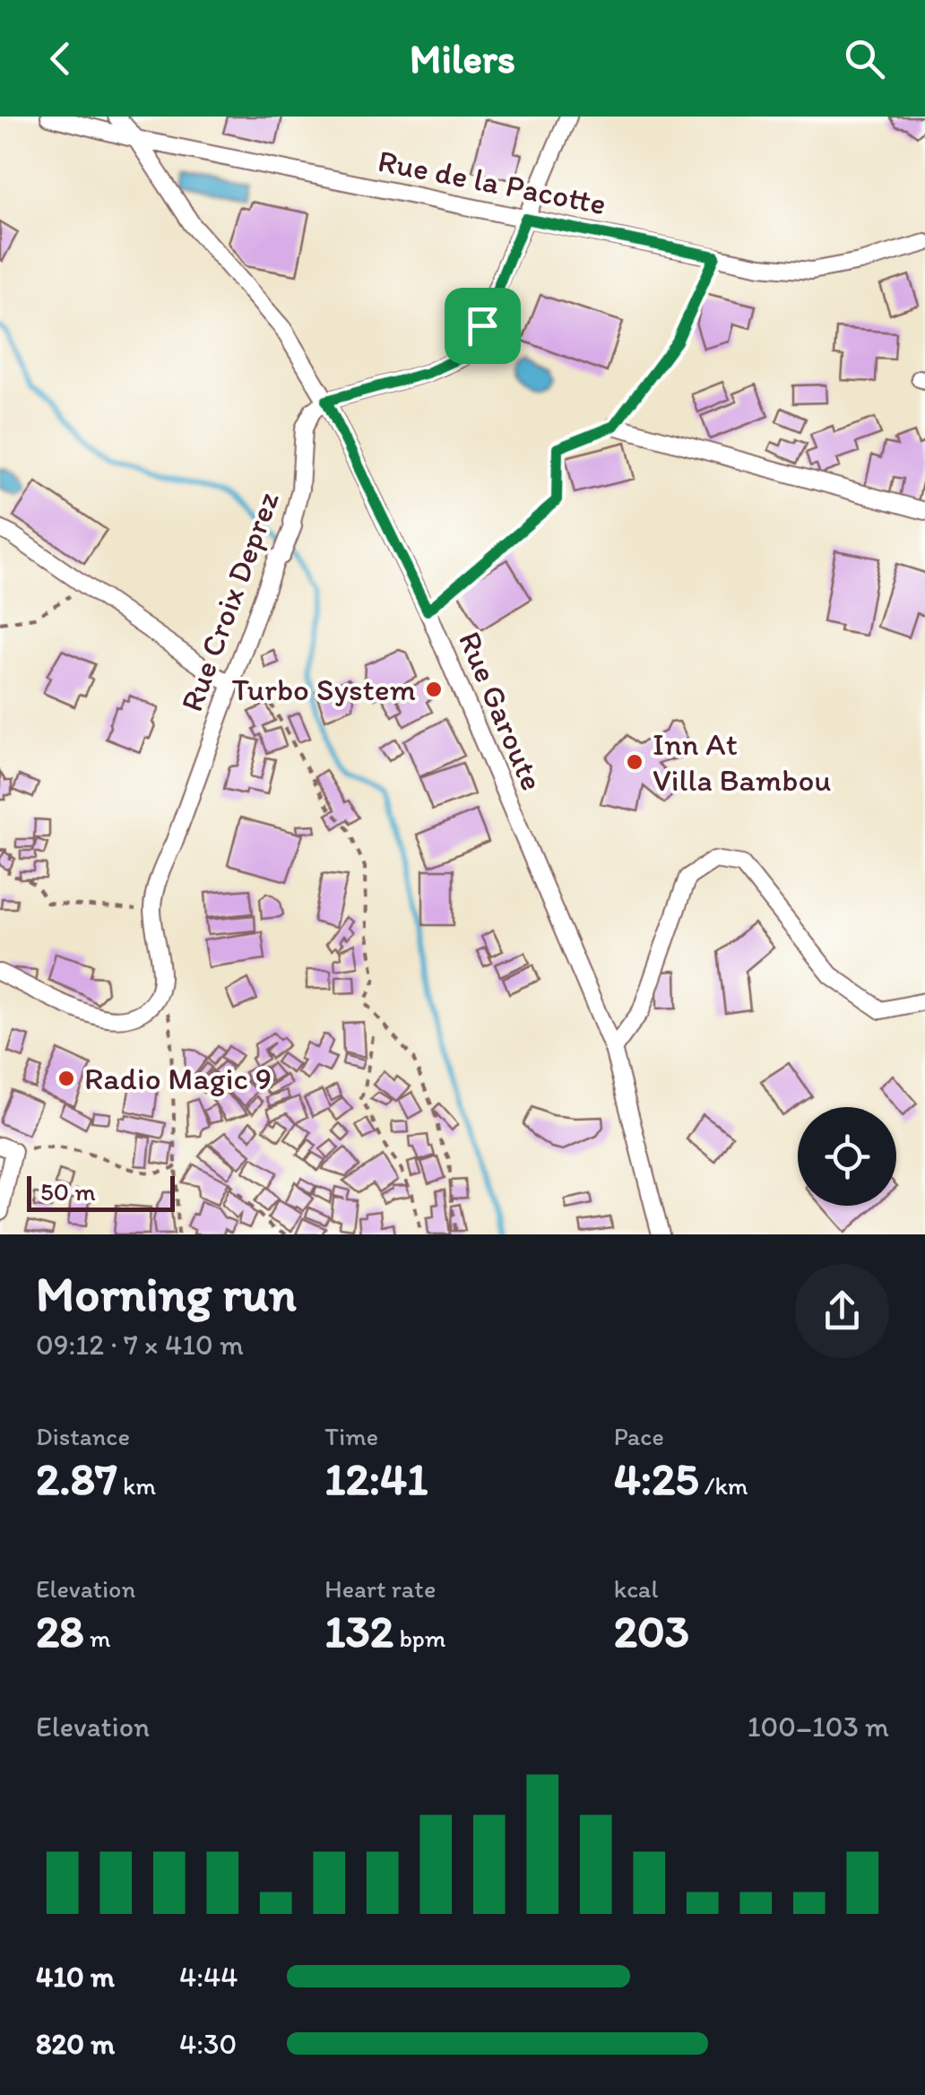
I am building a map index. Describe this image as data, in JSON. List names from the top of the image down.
{
  "streets": {
    "street": ["Rue de la Pacotte", "Rue Croix Deprez", "Rue Garoute"]
  },
  "crossings": [
    ["Rue de la Pacotte", "Rue Garoute"],
    ["Rue Croix Deprez", "Rue Garoute"]
  ],
  "places": ["Turbo System", "Inn At Villa Bambou", "Radio Magic 9"],
  "scale_bar": "50 m",
  "page": {
    "header": "Milers",
    "scale": "50 m",
    "heading": ["Morning run", "09:12 · 7 × 410 m"],
    "stats": [
      ["Distance", "2.87 km"],
      ["Time", "12:41"],
      ["Pace", "4:25 /km"],
      ["Elevation", "28 m"],
      ["Heart rate", "132 bpm"],
      ["kcal", "203"]
    ],
    "chart": ["Elevation", "100–103 m"],
    "list": [
      {
        "name": "410 m",
        "note": "4:44"
      },
      {
        "name": "820 m",
        "note": "4:30"
      }
    ]
  }
}
